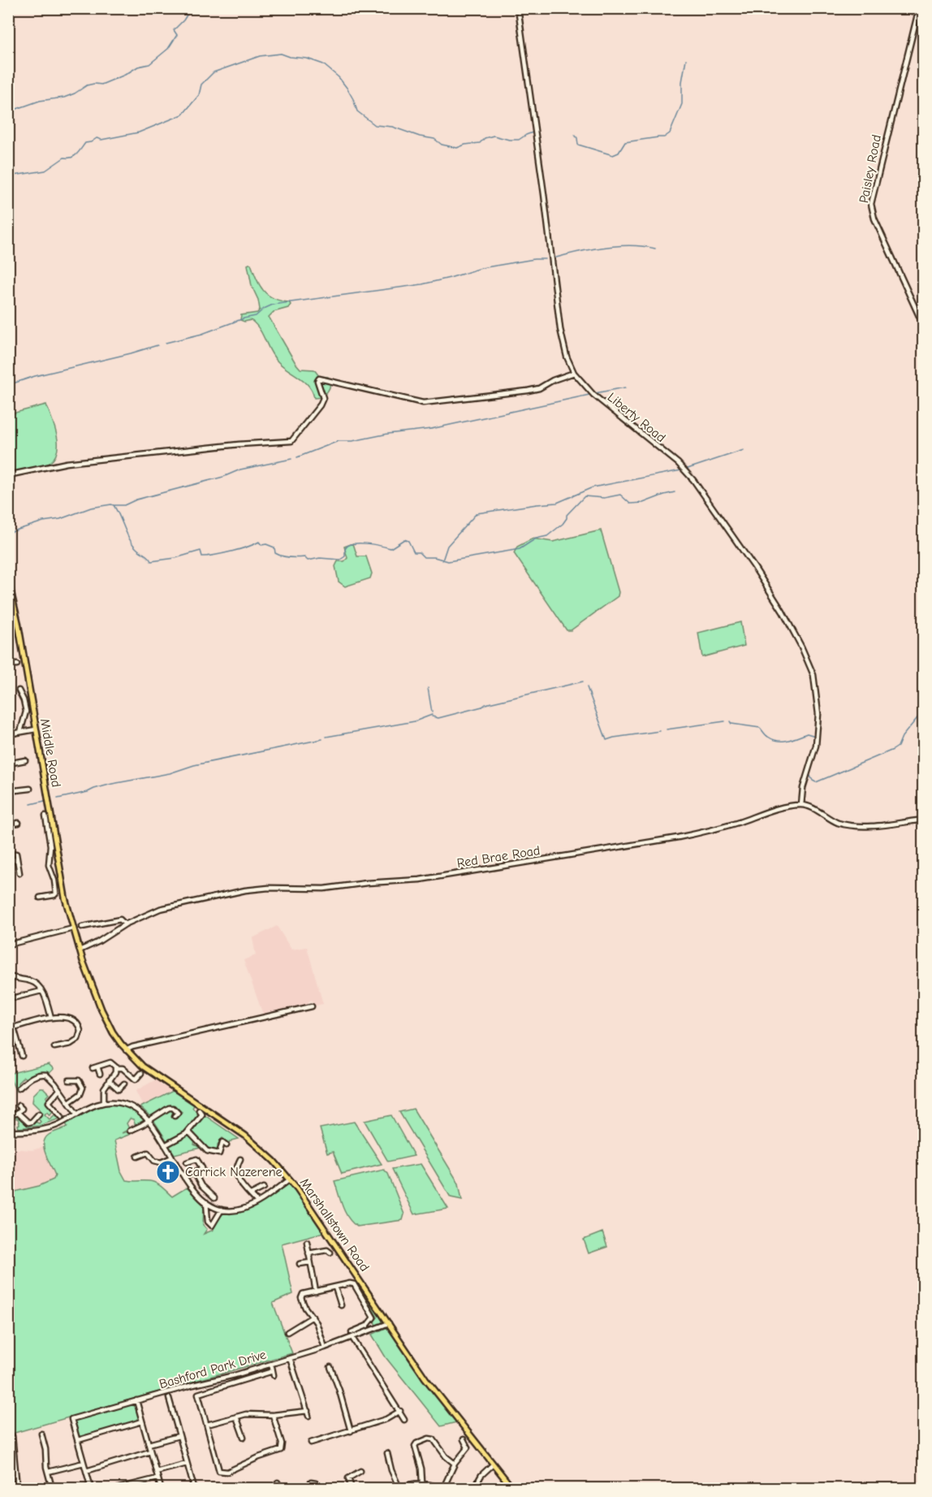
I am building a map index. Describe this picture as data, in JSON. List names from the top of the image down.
{
  "streets": {
    "main road": ["Middle Road", "Marshallstown Road"],
    "street": [
      "Paisley Road",
      "Liberty Road",
      "Red Brae Road",
      "Bashford Park Drive"
    ]
  },
  "crossings": [
    ["Liberty Road", "Red Brae Road"],
    ["Middle Road", "Marshallstown Road"],
    ["Red Brae Road", "Marshallstown Road"],
    ["Marshallstown Road", "Bashford Park Drive"]
  ],
  "places": {
    "church": ["Carrick Nazerene"]
  }
}
